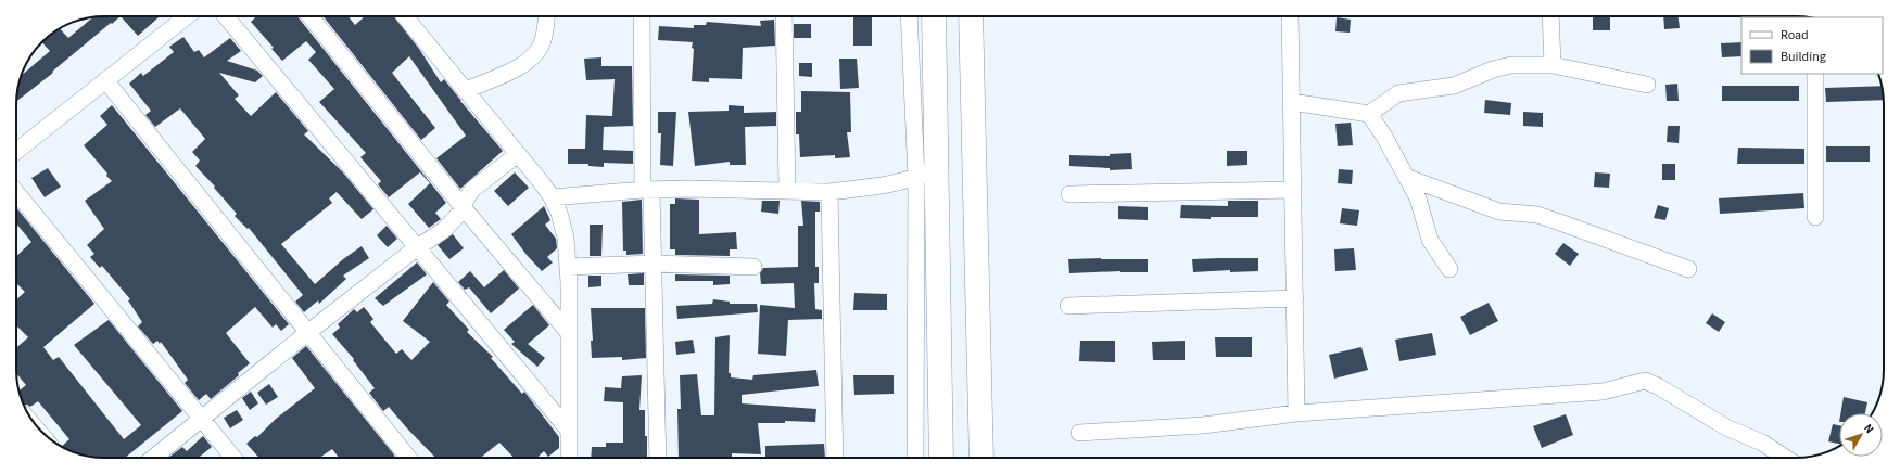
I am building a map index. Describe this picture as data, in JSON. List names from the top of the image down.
{
  "legend": ["Road", "Building"],
  "north": "top right"
}
